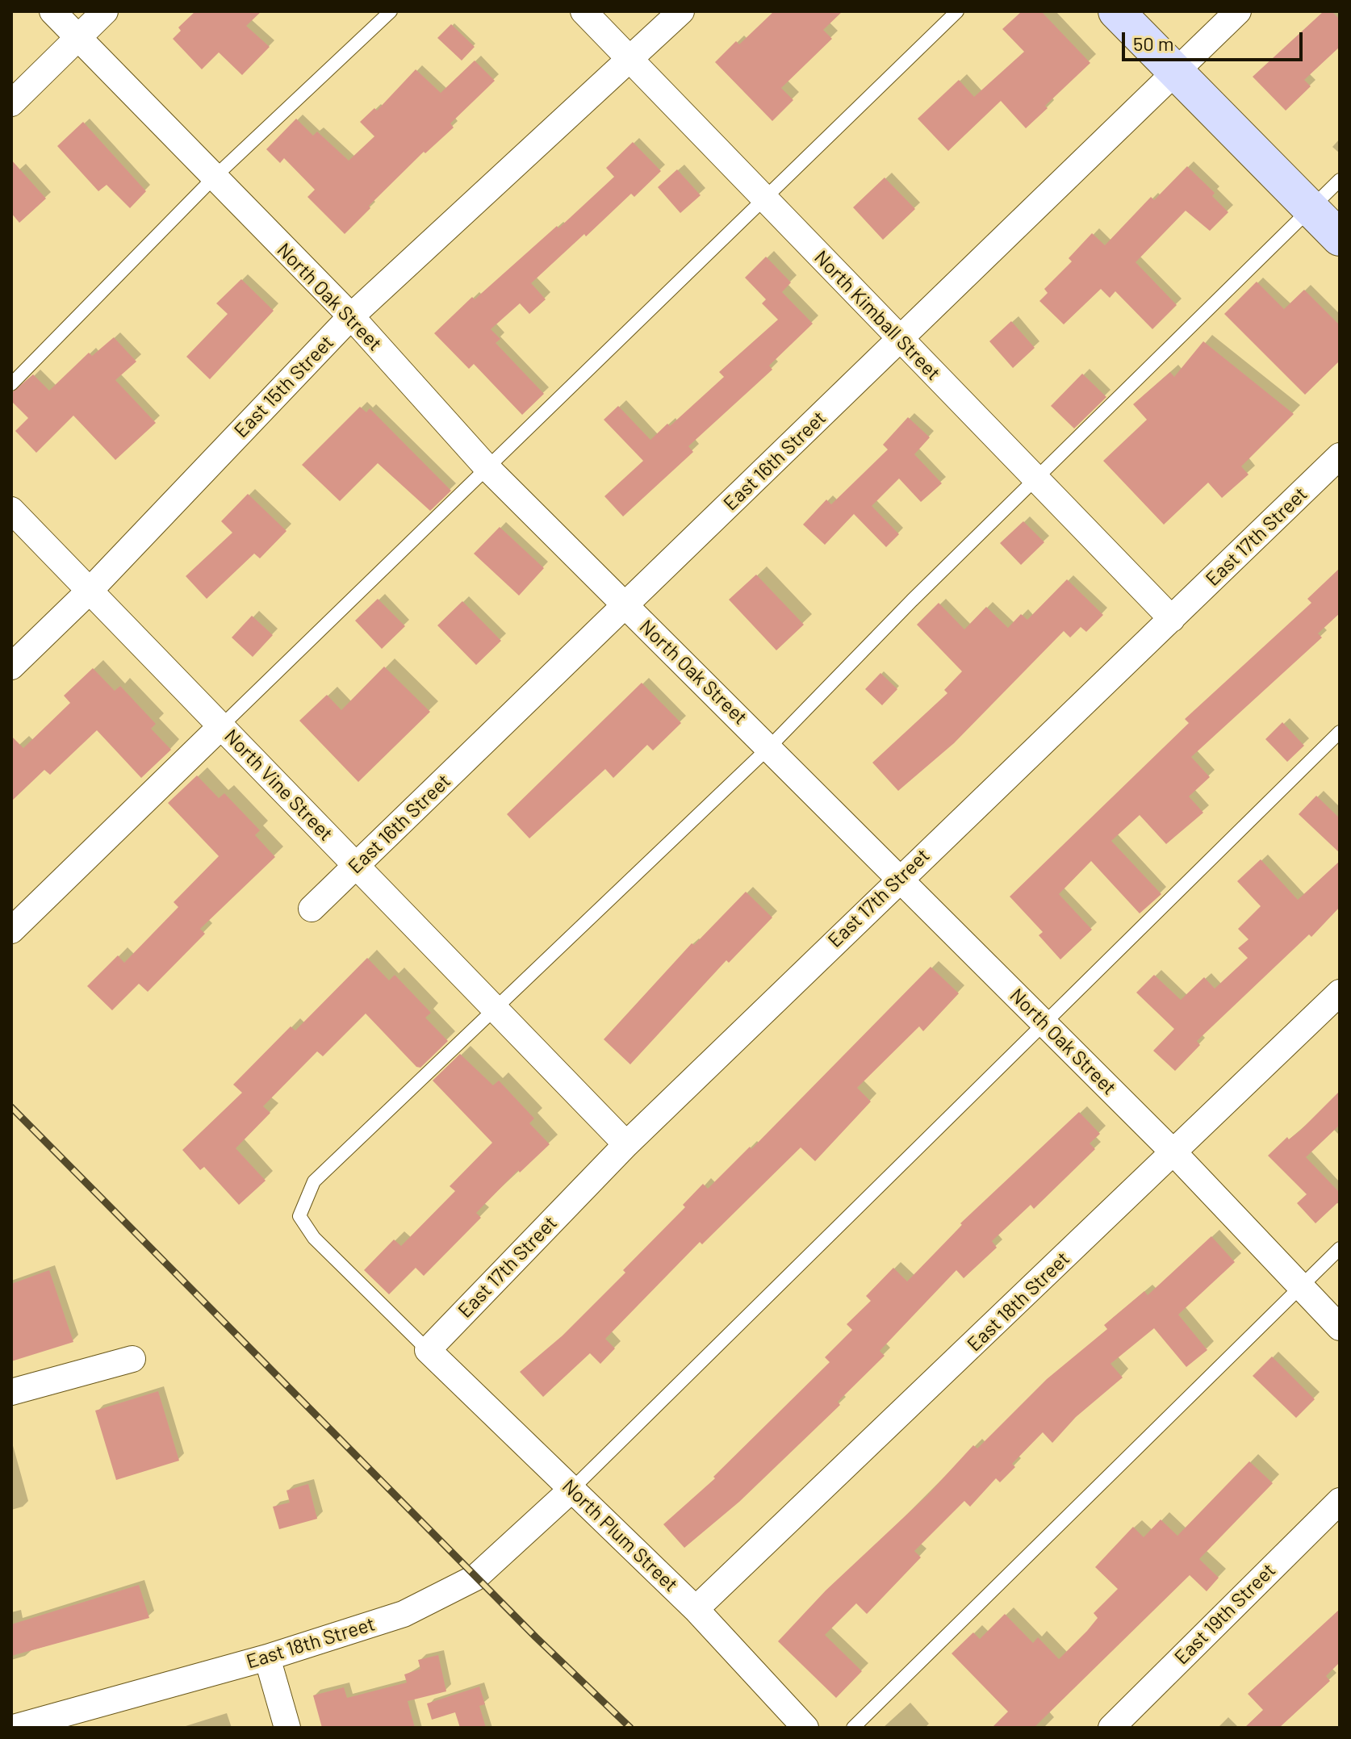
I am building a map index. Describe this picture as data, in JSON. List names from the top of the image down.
{
  "streets": {
    "street": [
      "North Oak Street",
      "North Kimball Street",
      "East 15th Street",
      "East 16th Street",
      "East 17th Street",
      "North Vine Street",
      "East 18th Street",
      "North Plum Street",
      "East 19th Street"
    ]
  },
  "crossings": [
    ["North Oak Street", "East 15th Street"],
    ["North Oak Street", "East 16th Street"],
    ["North Oak Street", "East 17th Street"],
    ["North Oak Street", "East 18th Street"],
    ["North Kimball Street", "East 15th Street"],
    ["North Kimball Street", "East 16th Street"],
    ["North Kimball Street", "East 17th Street"],
    ["East 15th Street", "North Vine Street"],
    ["East 16th Street", "North Vine Street"],
    ["East 17th Street", "North Vine Street"],
    ["East 17th Street", "North Plum Street"],
    ["East 18th Street", "North Plum Street"]
  ],
  "scale_bar": "50 m"
}
